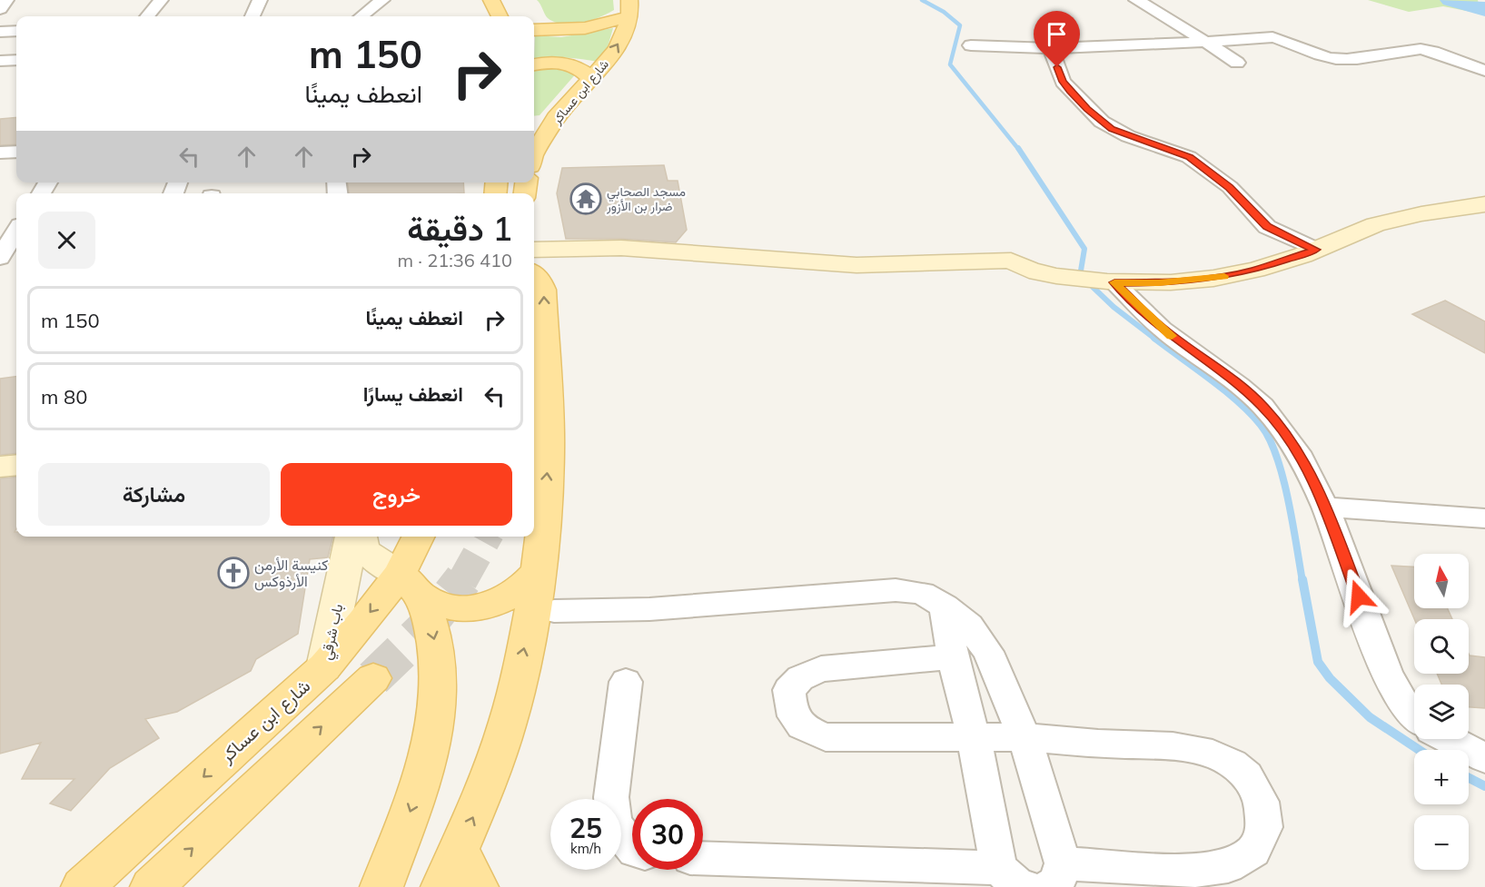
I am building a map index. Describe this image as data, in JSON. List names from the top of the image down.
{
  "streets": {
    "main road": ["شارع ابن عساكر"],
    "street": ["باب شرقي"]
  },
  "crossings": [
    ["شارع ابن عساكر", "باب شرقي"]
  ],
  "places": {
    "temple": ["مسجد الصحابي ضرار بن الأزور"],
    "church": ["كنيسة الأرمن الأرذوكس"]
  },
  "north": "top",
  "page": {
    "turn": ["150 m", "انعطف يمينًا"],
    "heading": ["1 دقيقة", "410 m · 21:36"],
    "list": [
      {
        "name": "انعطف يمينًا",
        "value": "150 m"
      },
      {
        "name": "انعطف يسارًا",
        "value": "80 m"
      }
    ],
    "buttons": ["خروج", "مشاركة"],
    "map_buttons": ["+", "−"],
    "speed": "25 km/h",
    "limit": "30"
  }
}
